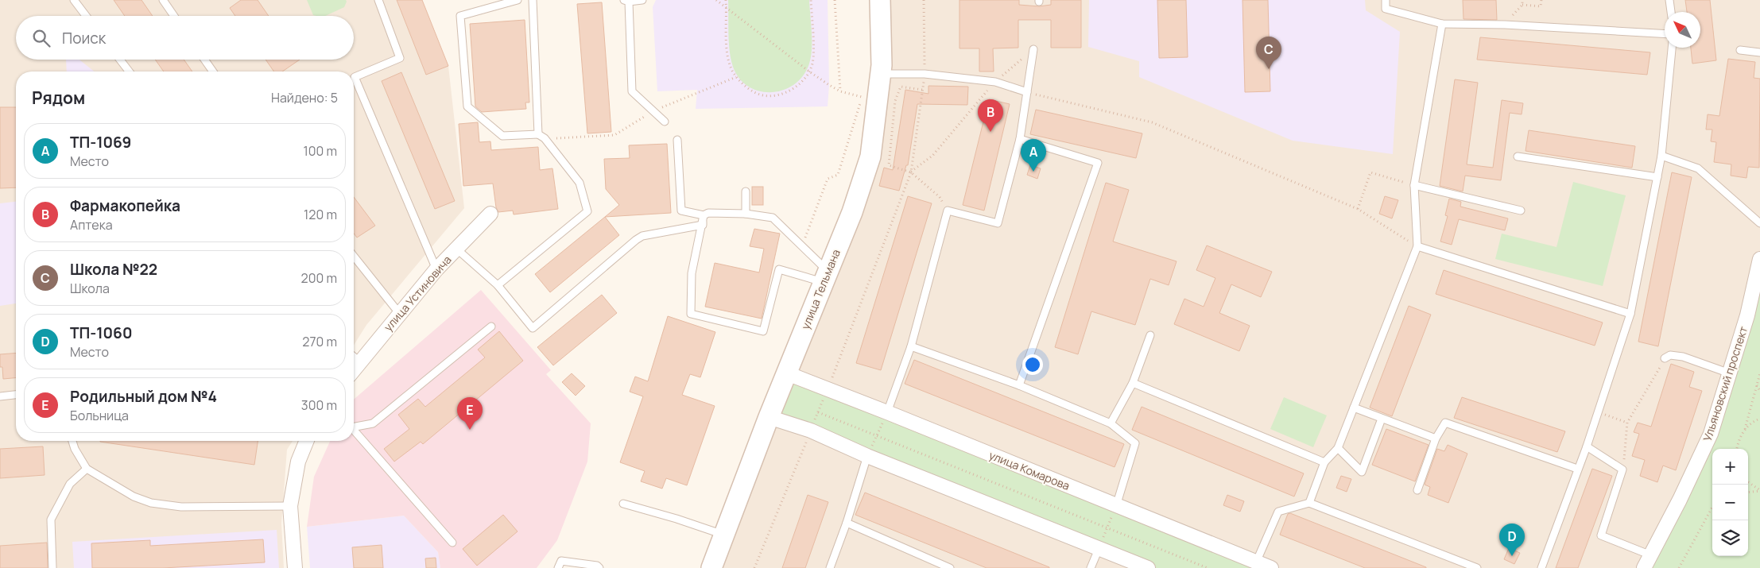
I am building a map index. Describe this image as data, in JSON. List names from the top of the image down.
{
  "streets": {
    "main road": ["улица Тельмана"],
    "street": ["улица Устиновича", "Ульяновский проспект", "улица Комарова"]
  },
  "crossings": [
    ["улица Тельмана", "улица Комарова"]
  ],
  "north": "top left",
  "page": {
    "search": "Поиск",
    "pins": [
      "C",
      "B",
      "A",
      "E",
      "D"
    ],
    "heading": ["Рядом", "Найдено: 5"],
    "list": [
      {
        "mark": "A",
        "name": "ТП-1069",
        "note": "Место",
        "value": "100 m"
      },
      {
        "mark": "B",
        "name": "Фармакопейка",
        "note": "Аптека",
        "value": "120 m"
      },
      {
        "mark": "C",
        "name": "Школа №22",
        "note": "Школа",
        "value": "200 m"
      },
      {
        "mark": "D",
        "name": "ТП-1060",
        "note": "Место",
        "value": "270 m"
      },
      {
        "mark": "E",
        "name": "Родильный дом №4",
        "note": "Больница",
        "value": "300 m"
      }
    ],
    "map_buttons": ["+", "−"]
  }
}
